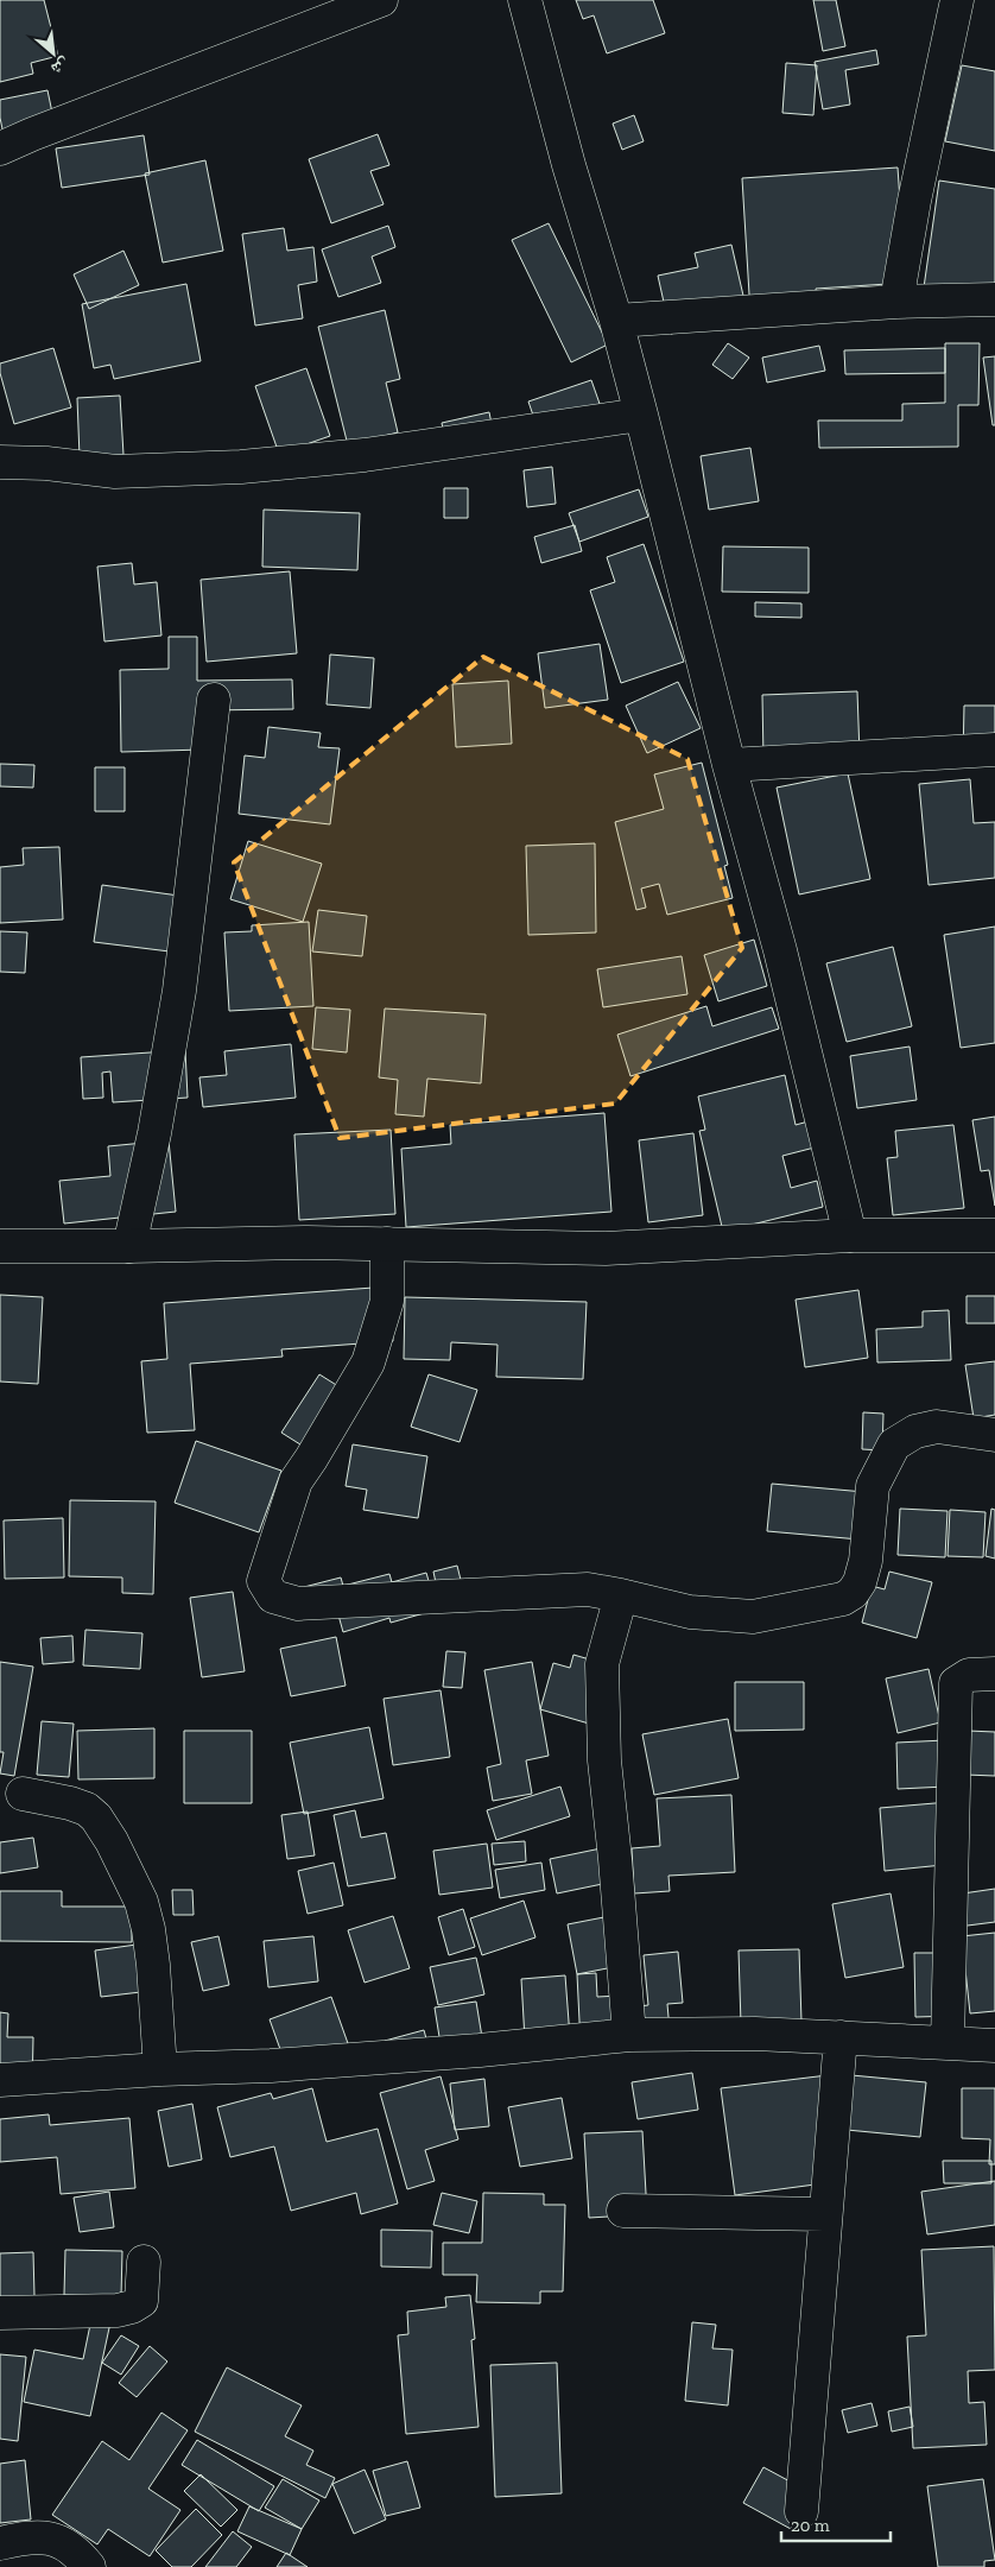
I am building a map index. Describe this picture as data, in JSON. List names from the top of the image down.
{
  "scale_bar": "20 m",
  "north": "bottom right"
}
